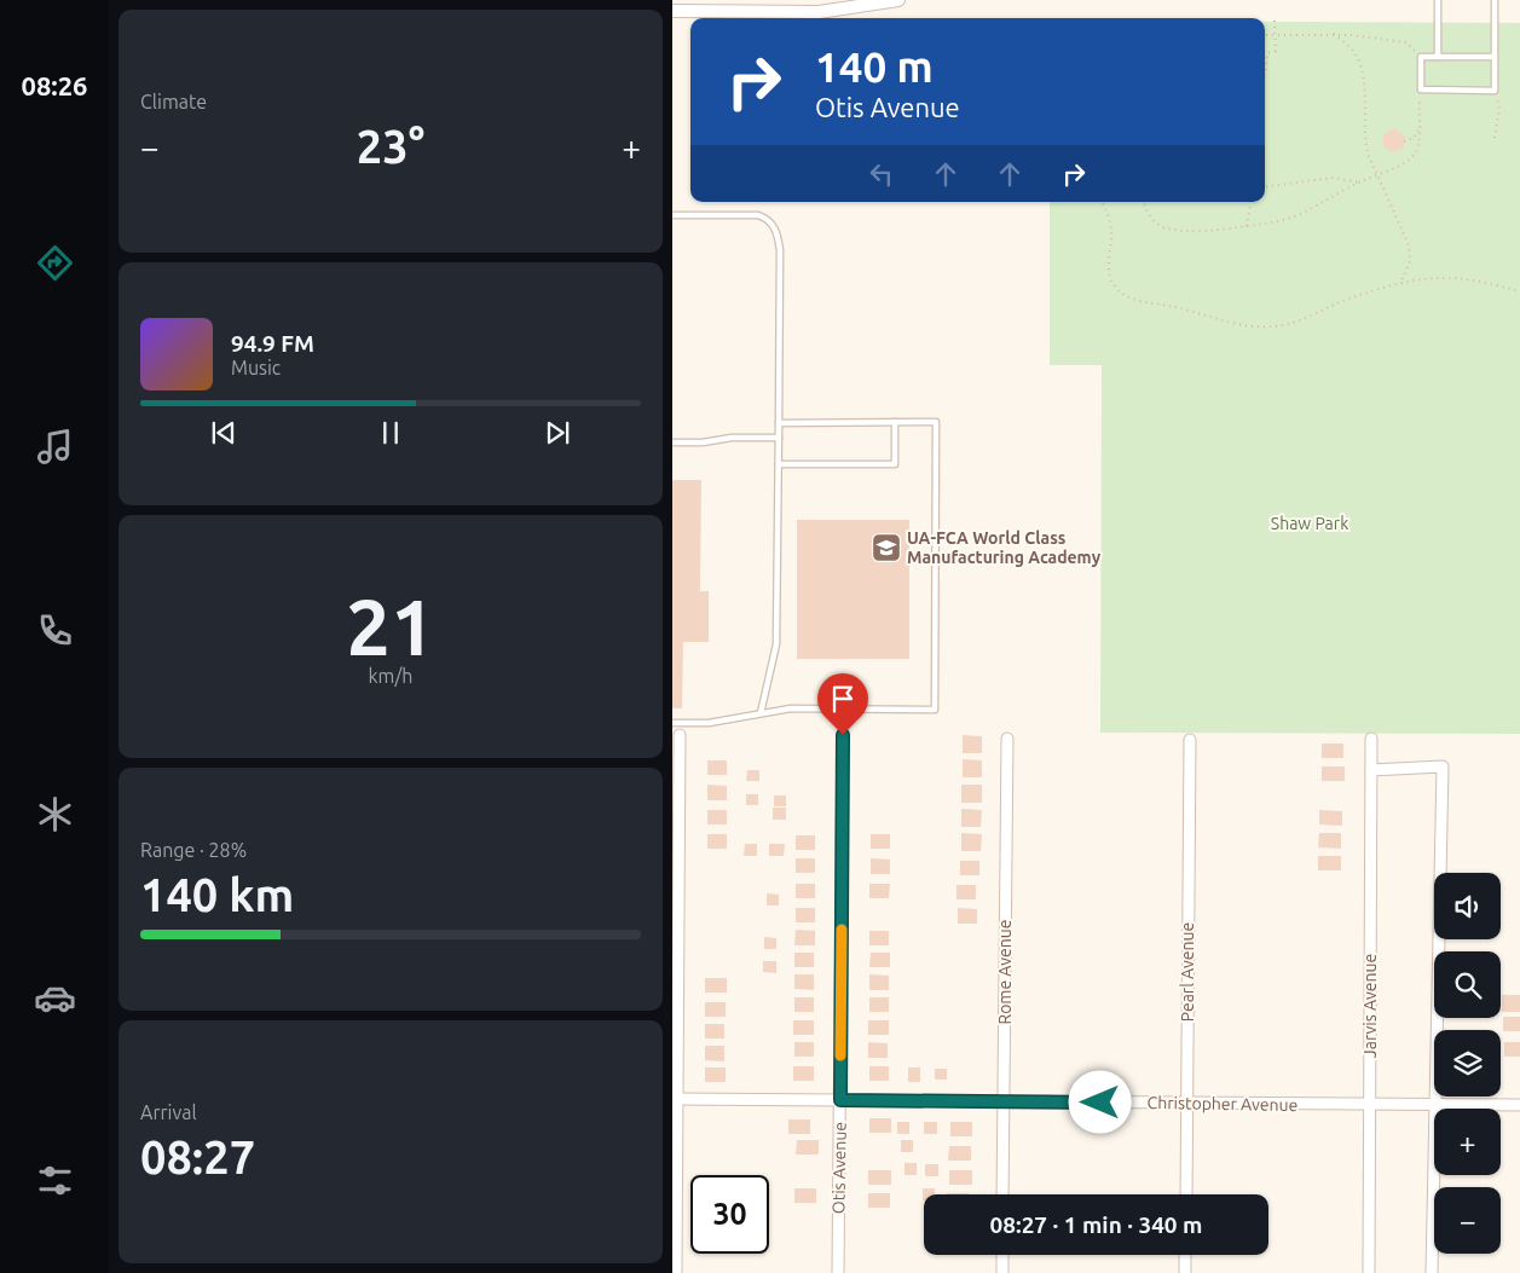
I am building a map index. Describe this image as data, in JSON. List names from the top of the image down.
{
  "streets": {
    "street": [
      "Rome Avenue",
      "Pearl Avenue",
      "Jarvis Avenue",
      "Christopher Avenue",
      "Otis Avenue"
    ]
  },
  "crossings": [
    ["Rome Avenue", "Christopher Avenue"],
    ["Pearl Avenue", "Christopher Avenue"],
    ["Jarvis Avenue", "Christopher Avenue"],
    ["Christopher Avenue", "Otis Avenue"]
  ],
  "parks": ["Shaw Park"],
  "places": {
    "school or university": ["UA-FCA World Class Manufacturing Academy"]
  },
  "page": {
    "tabs": "08:26",
    "tile": [
      "Climate",
      ["21", "km/h"],
      ["Range · 28%", "140 km"],
      ["Arrival", "08:27"]
    ],
    "turn": ["140 m", "Otis Avenue"],
    "heat": ["−", "23°", "+"],
    "song": ["94.9 FM", "Music"],
    "map_buttons": ["+", "−"],
    "limit": "30",
    "trip": "08:27 · 1 min · 340 m"
  }
}
